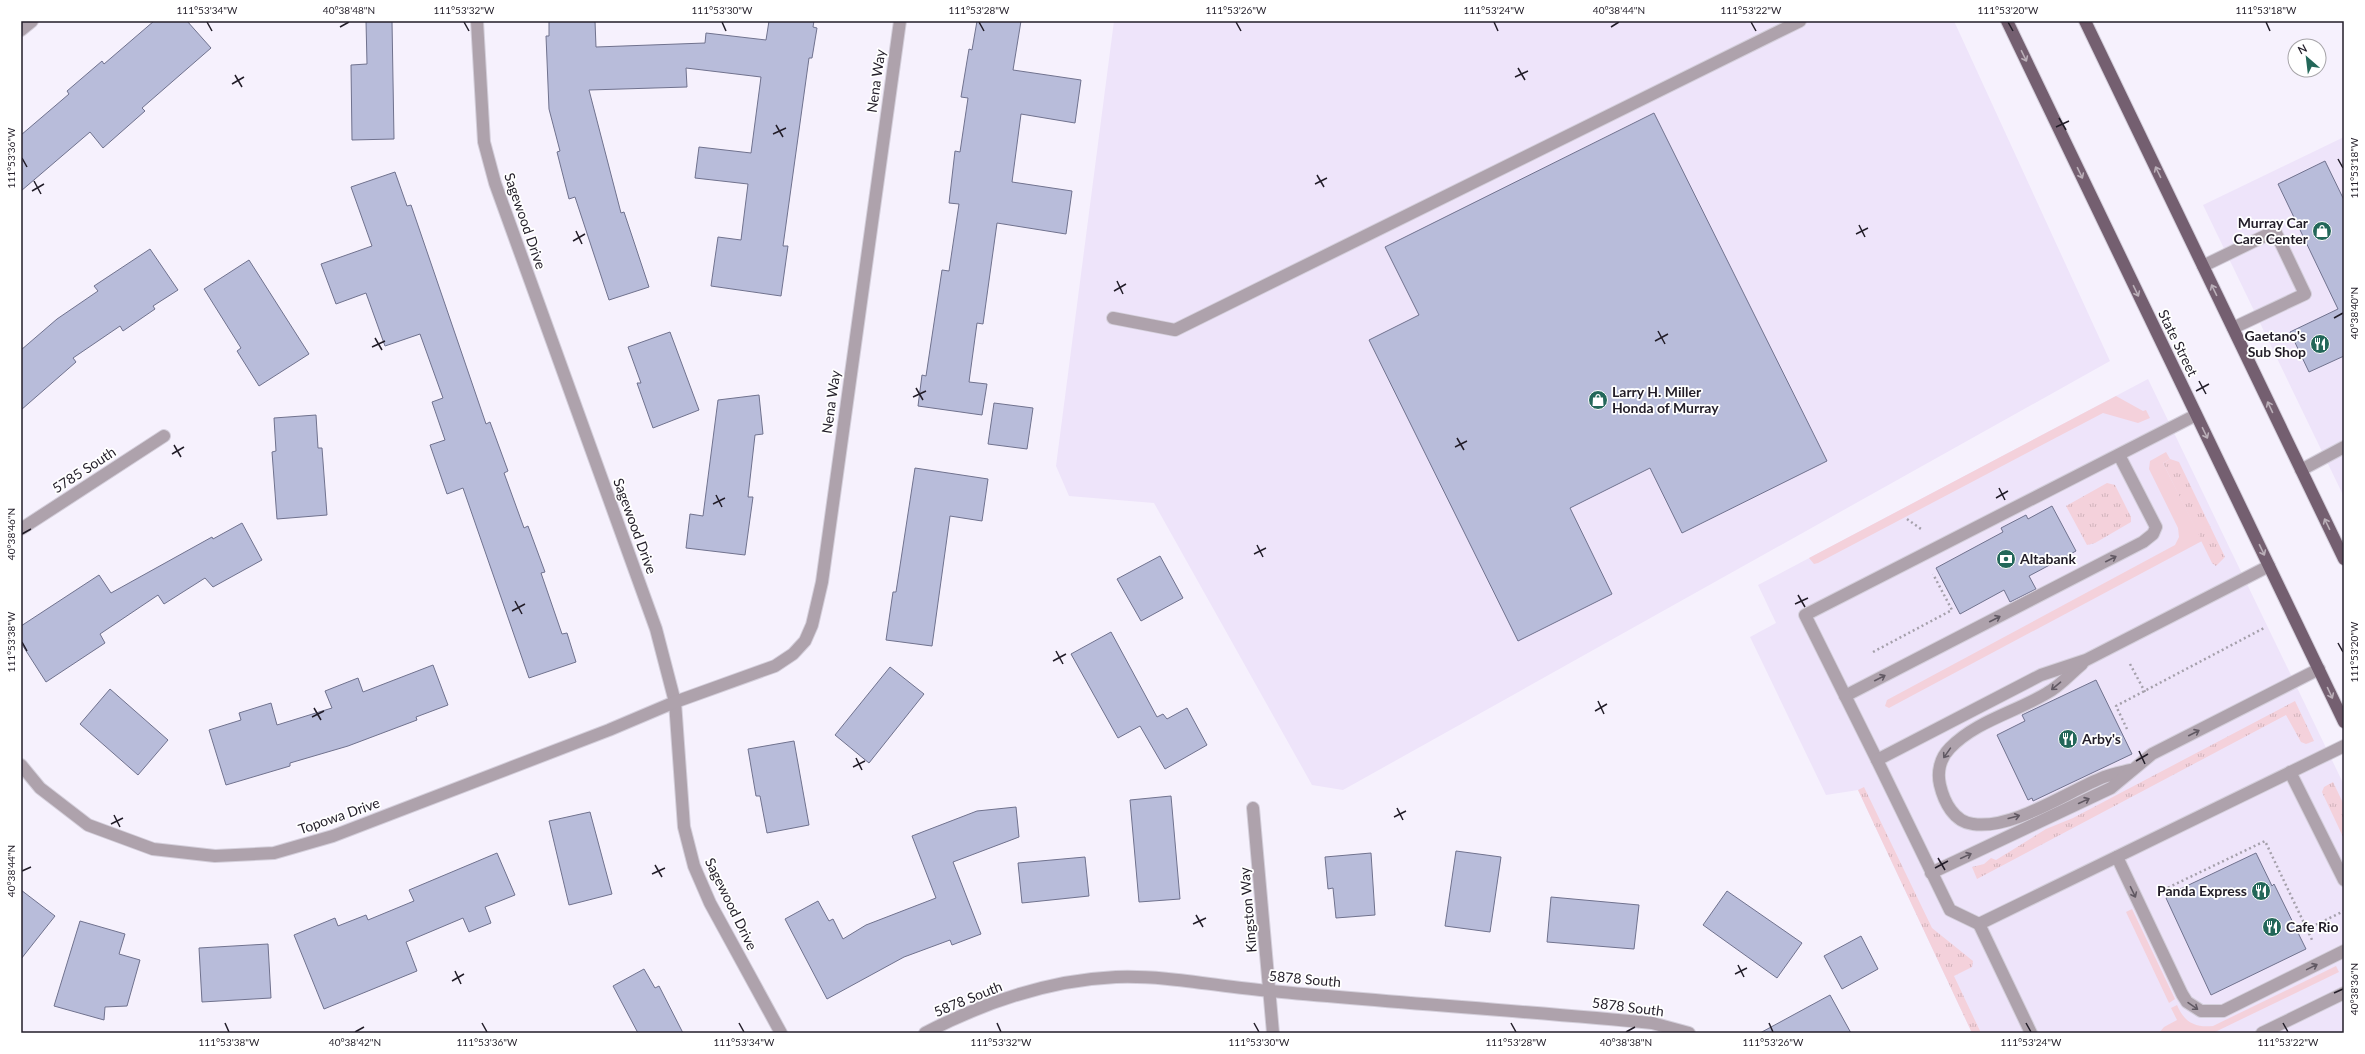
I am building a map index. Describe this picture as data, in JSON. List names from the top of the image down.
{
  "streets": {
    "main road": ["State Street"],
    "street": [
      "Nena Way",
      "Sagewood Drive",
      "5785 South",
      "Topowa Drive",
      "Kingston Way",
      "5878 South"
    ]
  },
  "crossings": [
    ["Nena Way", "Sagewood Drive"],
    ["Nena Way", "Topowa Drive"],
    ["Sagewood Drive", "Topowa Drive"],
    ["Kingston Way", "5878 South"]
  ],
  "places": {
    "shop": ["Murray Car Care Center", "Larry H. Miller Honda of Murray"],
    "restaurant": [
      "Gaetano's Sub Shop",
      "Arby's",
      "Panda Express",
      "Cafe Rio"
    ],
    "bank": ["Altabank"]
  },
  "north": "top left",
  "coordinates": [
    "111°53'34\"W",
    "40°38'48\"N",
    "111°53'32\"W",
    "111°53'30\"W",
    "111°53'28\"W",
    "111°53'26\"W",
    "111°53'24\"W",
    "40°38'44\"N",
    "111°53'22\"W",
    "111°53'20\"W",
    "111°53'18\"W",
    "111°53'36\"W",
    "40°38'40\"N",
    "40°38'46\"N",
    "111°53'38\"W",
    "40°38'36\"N",
    "40°38'42\"N",
    "40°38'38\"N"
  ]
}
